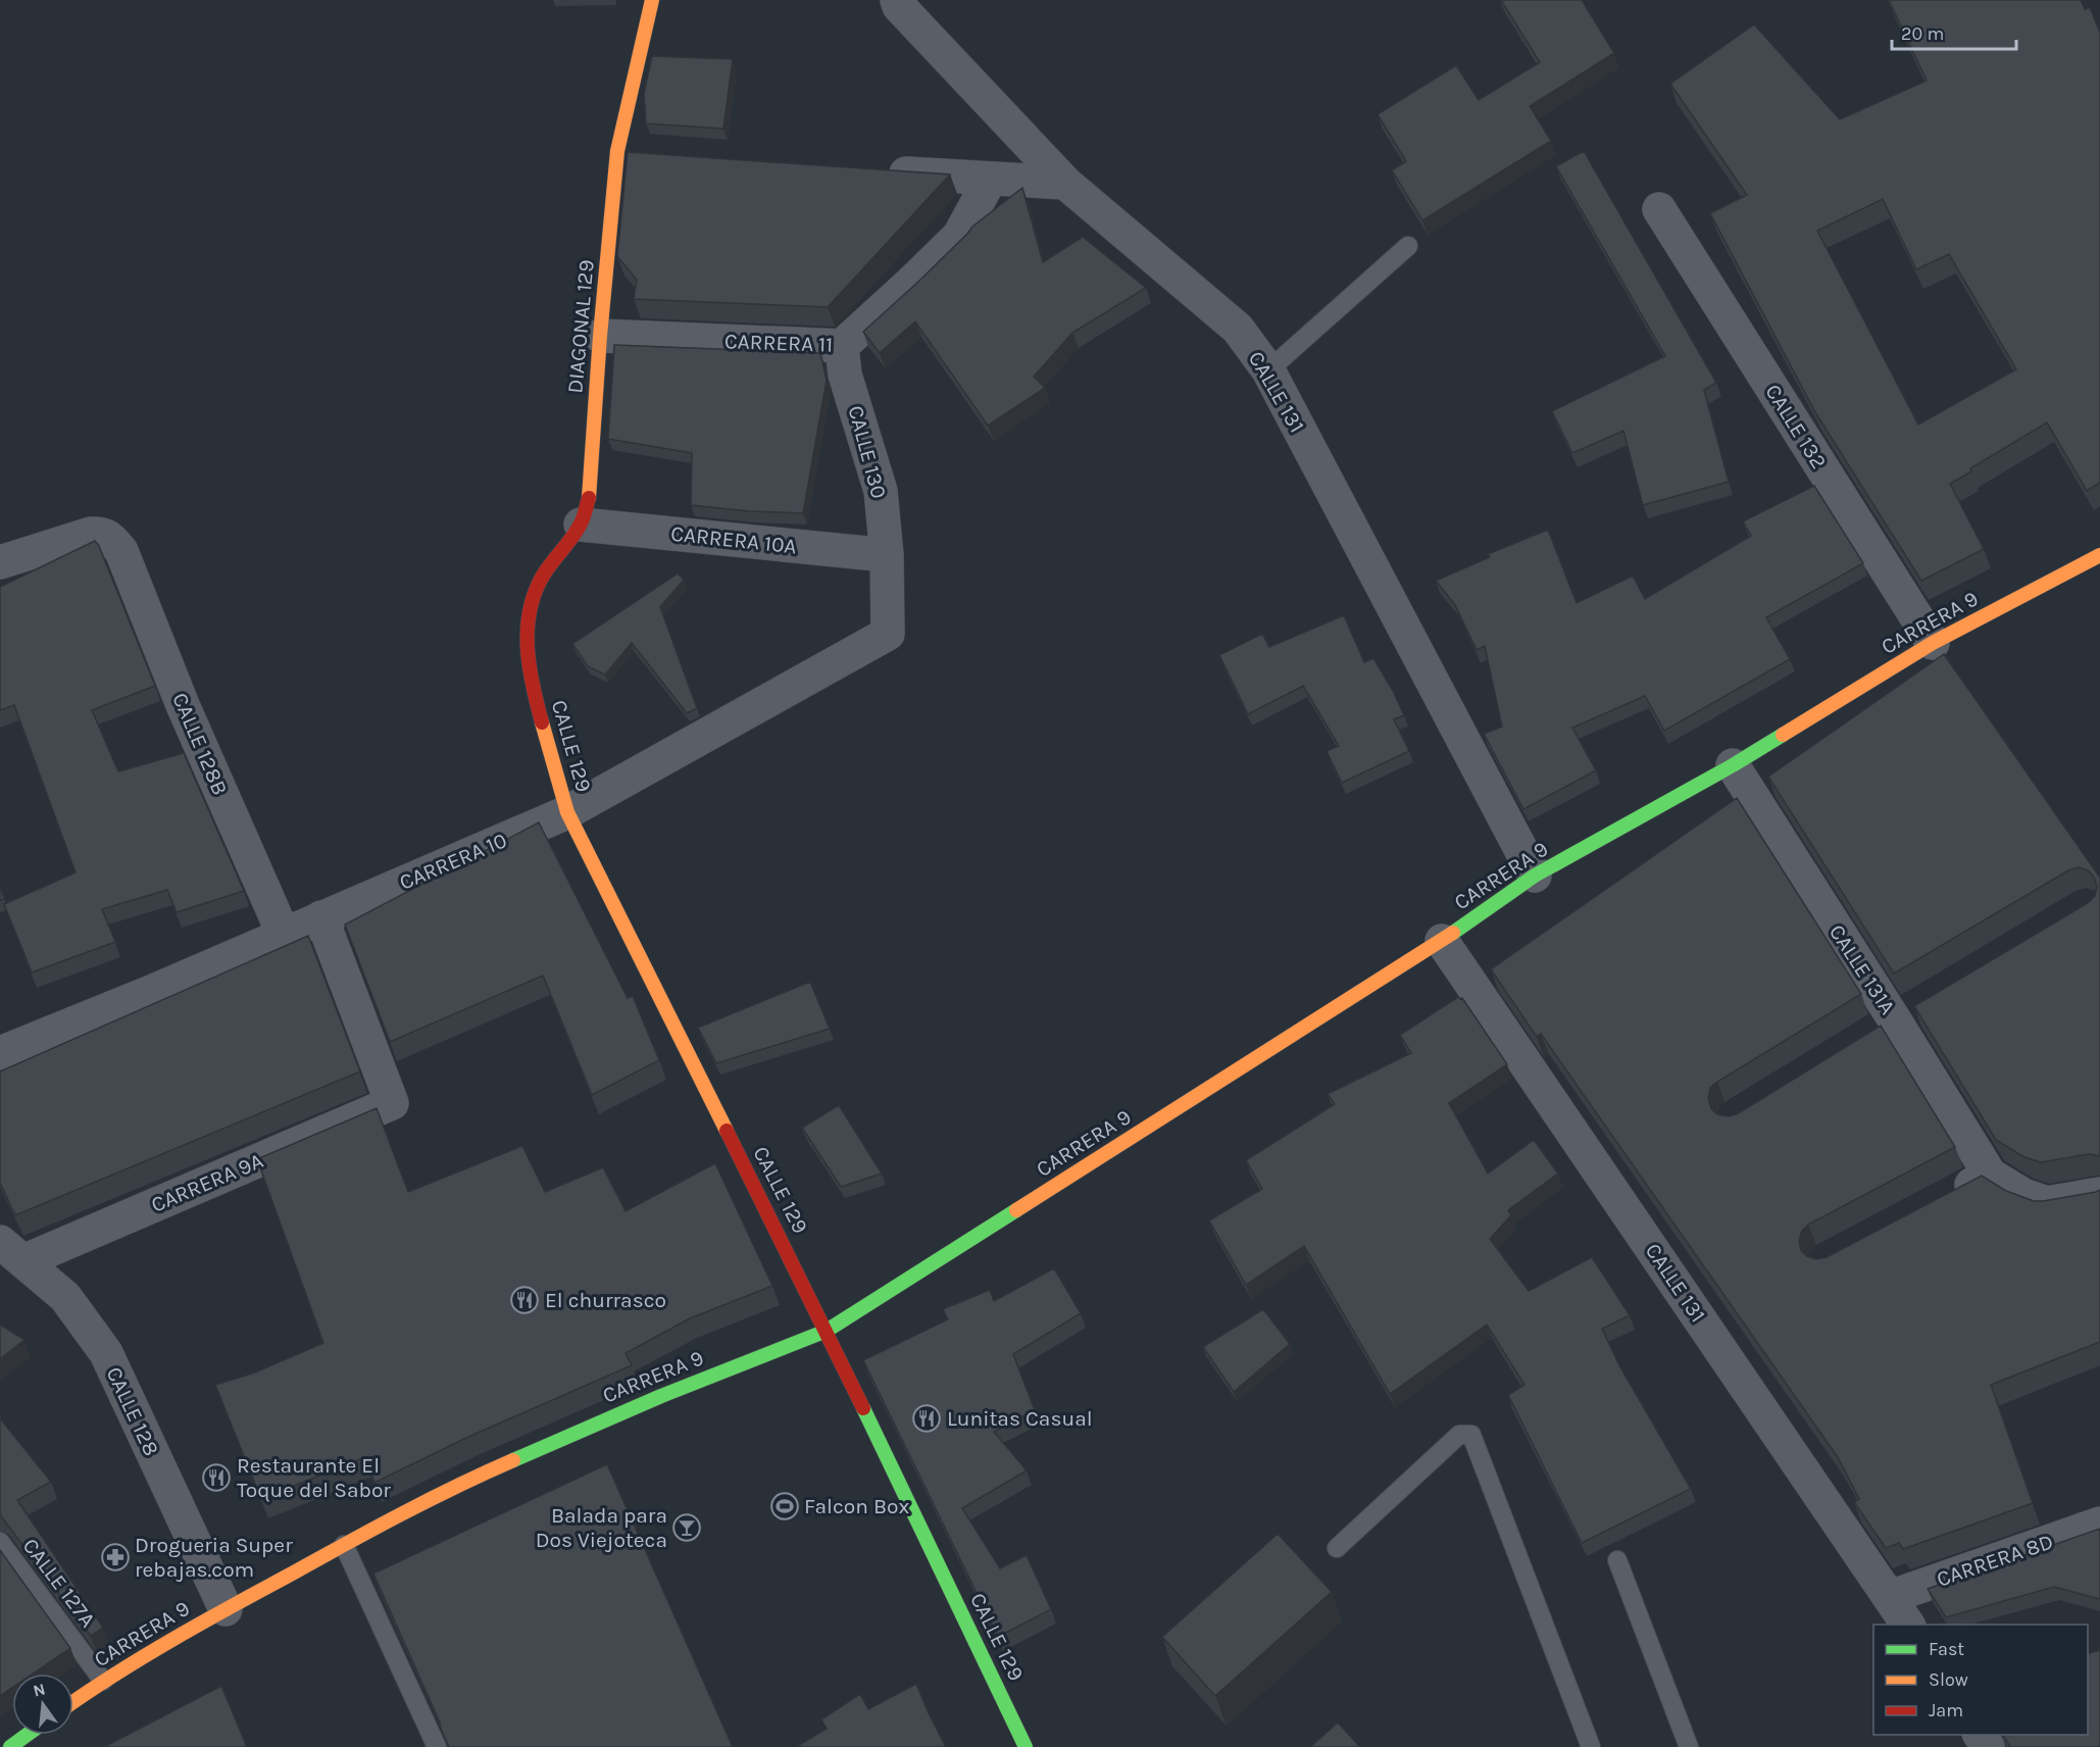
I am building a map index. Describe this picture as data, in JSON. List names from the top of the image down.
{
  "streets": {
    "street": [
      "DIAGONAL 129",
      "CARRERA 11",
      "CALLE 131",
      "CALLE 132",
      "CALLE 130",
      "CARRERA 10A",
      "CARRERA 9",
      "CALLE 128B",
      "CALLE 129",
      "CARRERA 10",
      "CALLE 131A",
      "CARRERA 9A",
      "CALLE 128",
      "CARRERA 8D"
    ],
    "lane": ["CALLE 127A"]
  },
  "crossings": [
    ["DIAGONAL 129", "CARRERA 11"],
    ["DIAGONAL 129", "CARRERA 10A"],
    ["DIAGONAL 129", "CALLE 129"],
    ["CARRERA 11", "CALLE 130"],
    ["CALLE 131", "CARRERA 9"],
    ["CALLE 131", "CARRERA 8D"],
    ["CALLE 132", "CARRERA 9"],
    ["CALLE 130", "CARRERA 10A"],
    ["CALLE 130", "CARRERA 10"],
    ["CARRERA 9", "CALLE 129"],
    ["CARRERA 9", "CALLE 131A"],
    ["CARRERA 9", "CALLE 128"],
    ["CARRERA 9", "CALLE 127A"],
    ["CALLE 128B", "CARRERA 10"],
    ["CALLE 129", "CARRERA 10"],
    ["CARRERA 10", "CARRERA 9A"],
    ["CARRERA 9A", "CALLE 128"]
  ],
  "places": {
    "restaurant": ["El churrasco", "Lunitas Casual", "Restaurante El Toque del Sabor"],
    "sports": ["Falcon Box"],
    "bar": ["Balada para Dos Viejoteca"],
    "pharmacy": ["Drogueria Super rebajas.com"]
  },
  "legend": ["Fast", "Slow", "Jam"],
  "scale_bar": "20 m",
  "north": "top"
}
